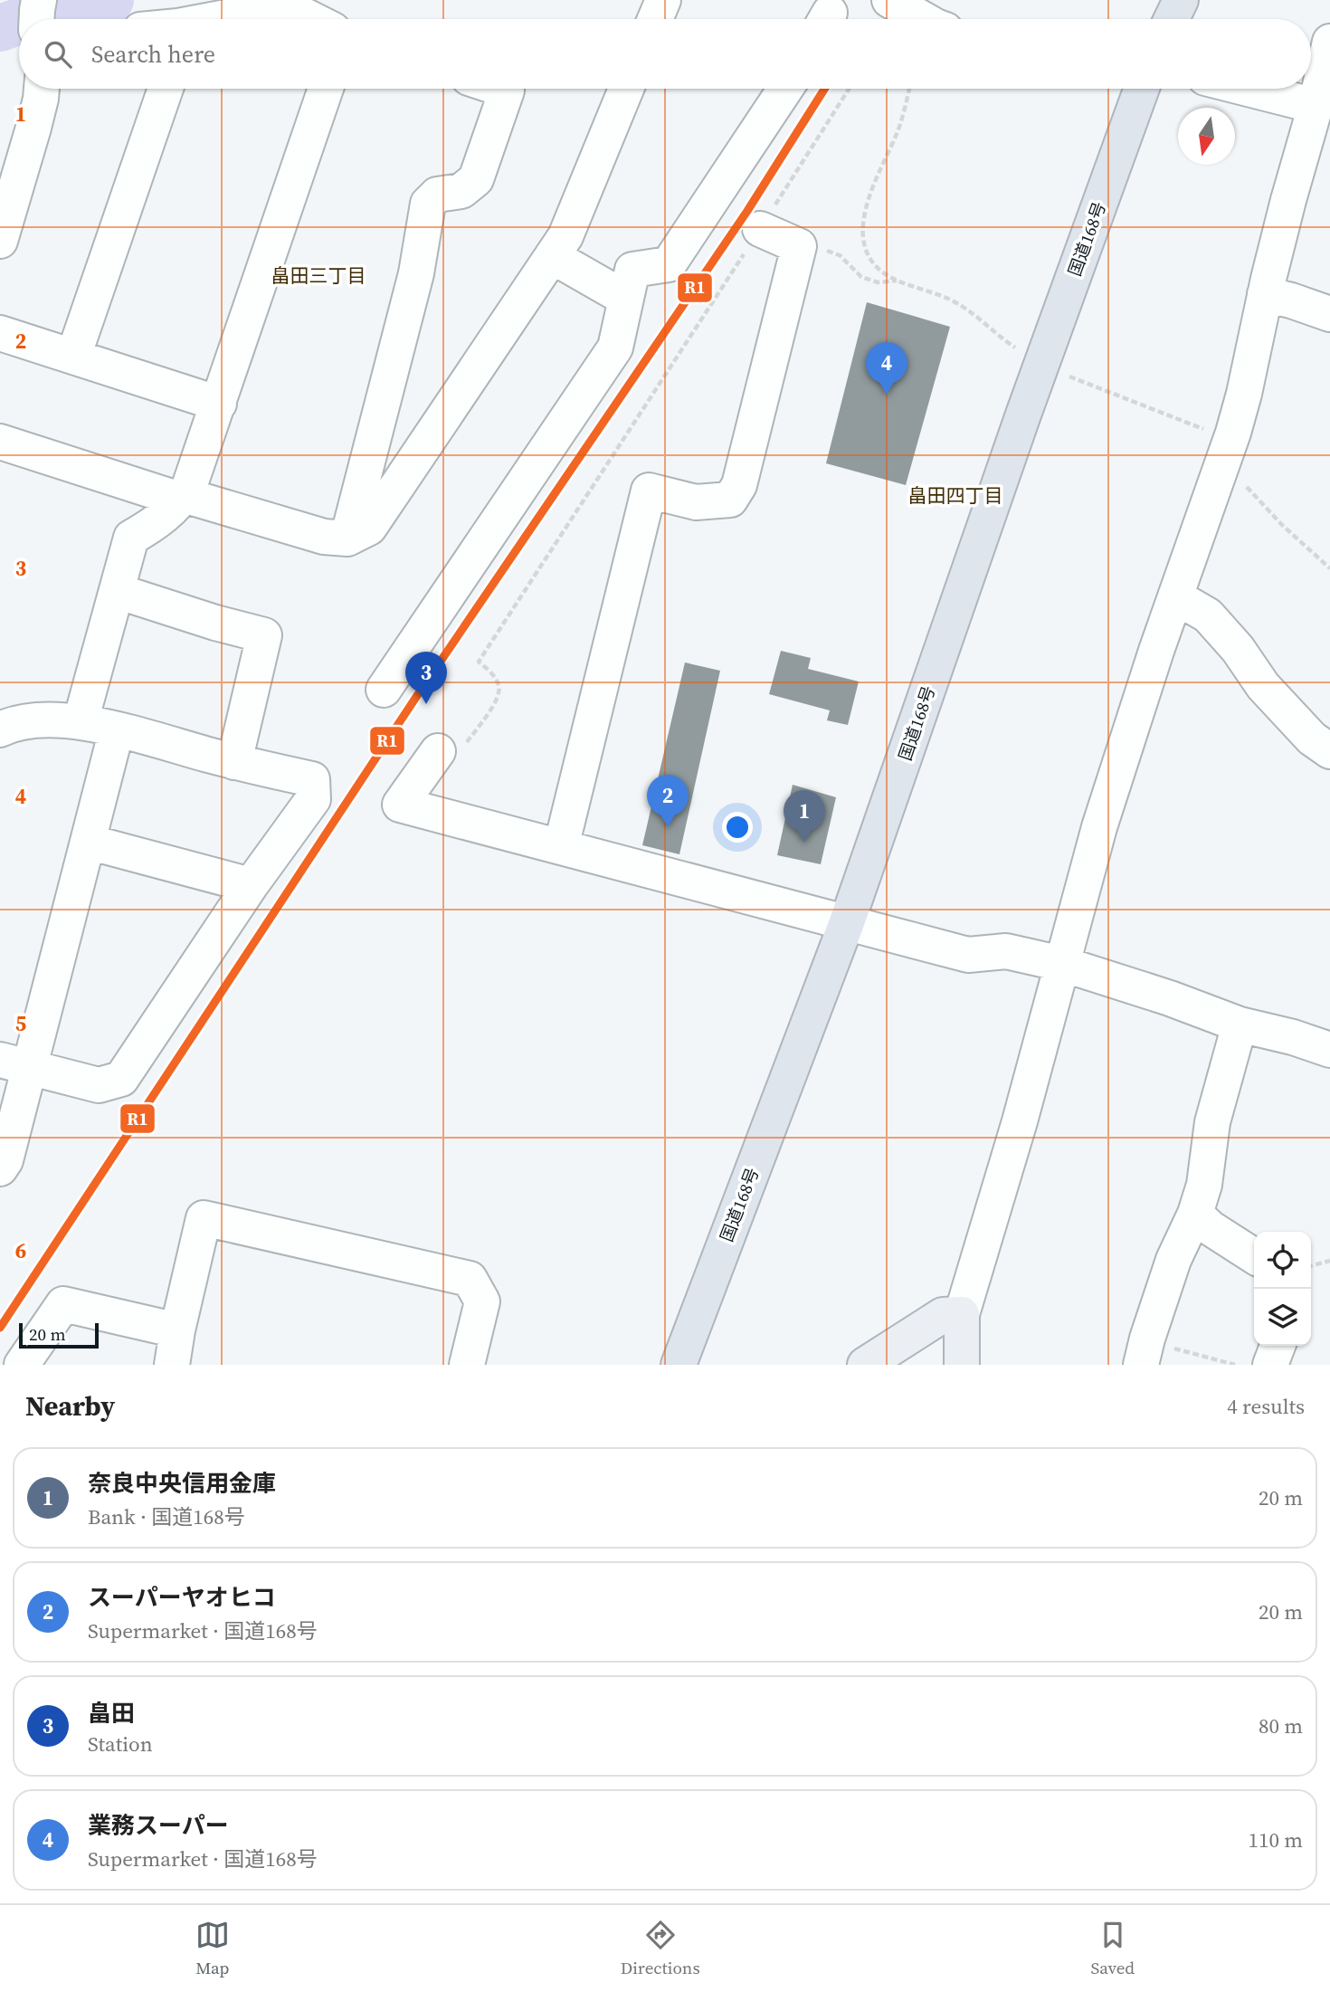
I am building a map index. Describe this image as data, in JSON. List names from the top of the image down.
{
  "streets": {
    "highway": ["国道168号"]
  },
  "districts": ["畠田三丁目", "畠田四丁目"],
  "lines": ["transit line R1"],
  "scale_bar": "20 m",
  "north": "bottom",
  "page": {
    "search": "Search here",
    "pins": [
      "4",
      "3",
      "2",
      "1"
    ],
    "scale": "20 m",
    "heading": ["Nearby", "4 results"],
    "list": [
      {
        "mark": "1",
        "name": "奈良中央信用金庫",
        "note": "Bank · 国道168号",
        "value": "20 m"
      },
      {
        "mark": "2",
        "name": "スーパーヤオヒコ",
        "note": "Supermarket · 国道168号",
        "value": "20 m"
      },
      {
        "mark": "3",
        "name": "畠田",
        "note": "Station",
        "value": "80 m"
      },
      {
        "mark": "4",
        "name": "業務スーパー",
        "note": "Supermarket · 国道168号",
        "value": "110 m"
      }
    ],
    "nav": ["Map", "Directions", "Saved"]
  },
  "grid": {
    "rows": [
      "1",
      "2",
      "3",
      "4",
      "5",
      "6"
    ]
  }
}
